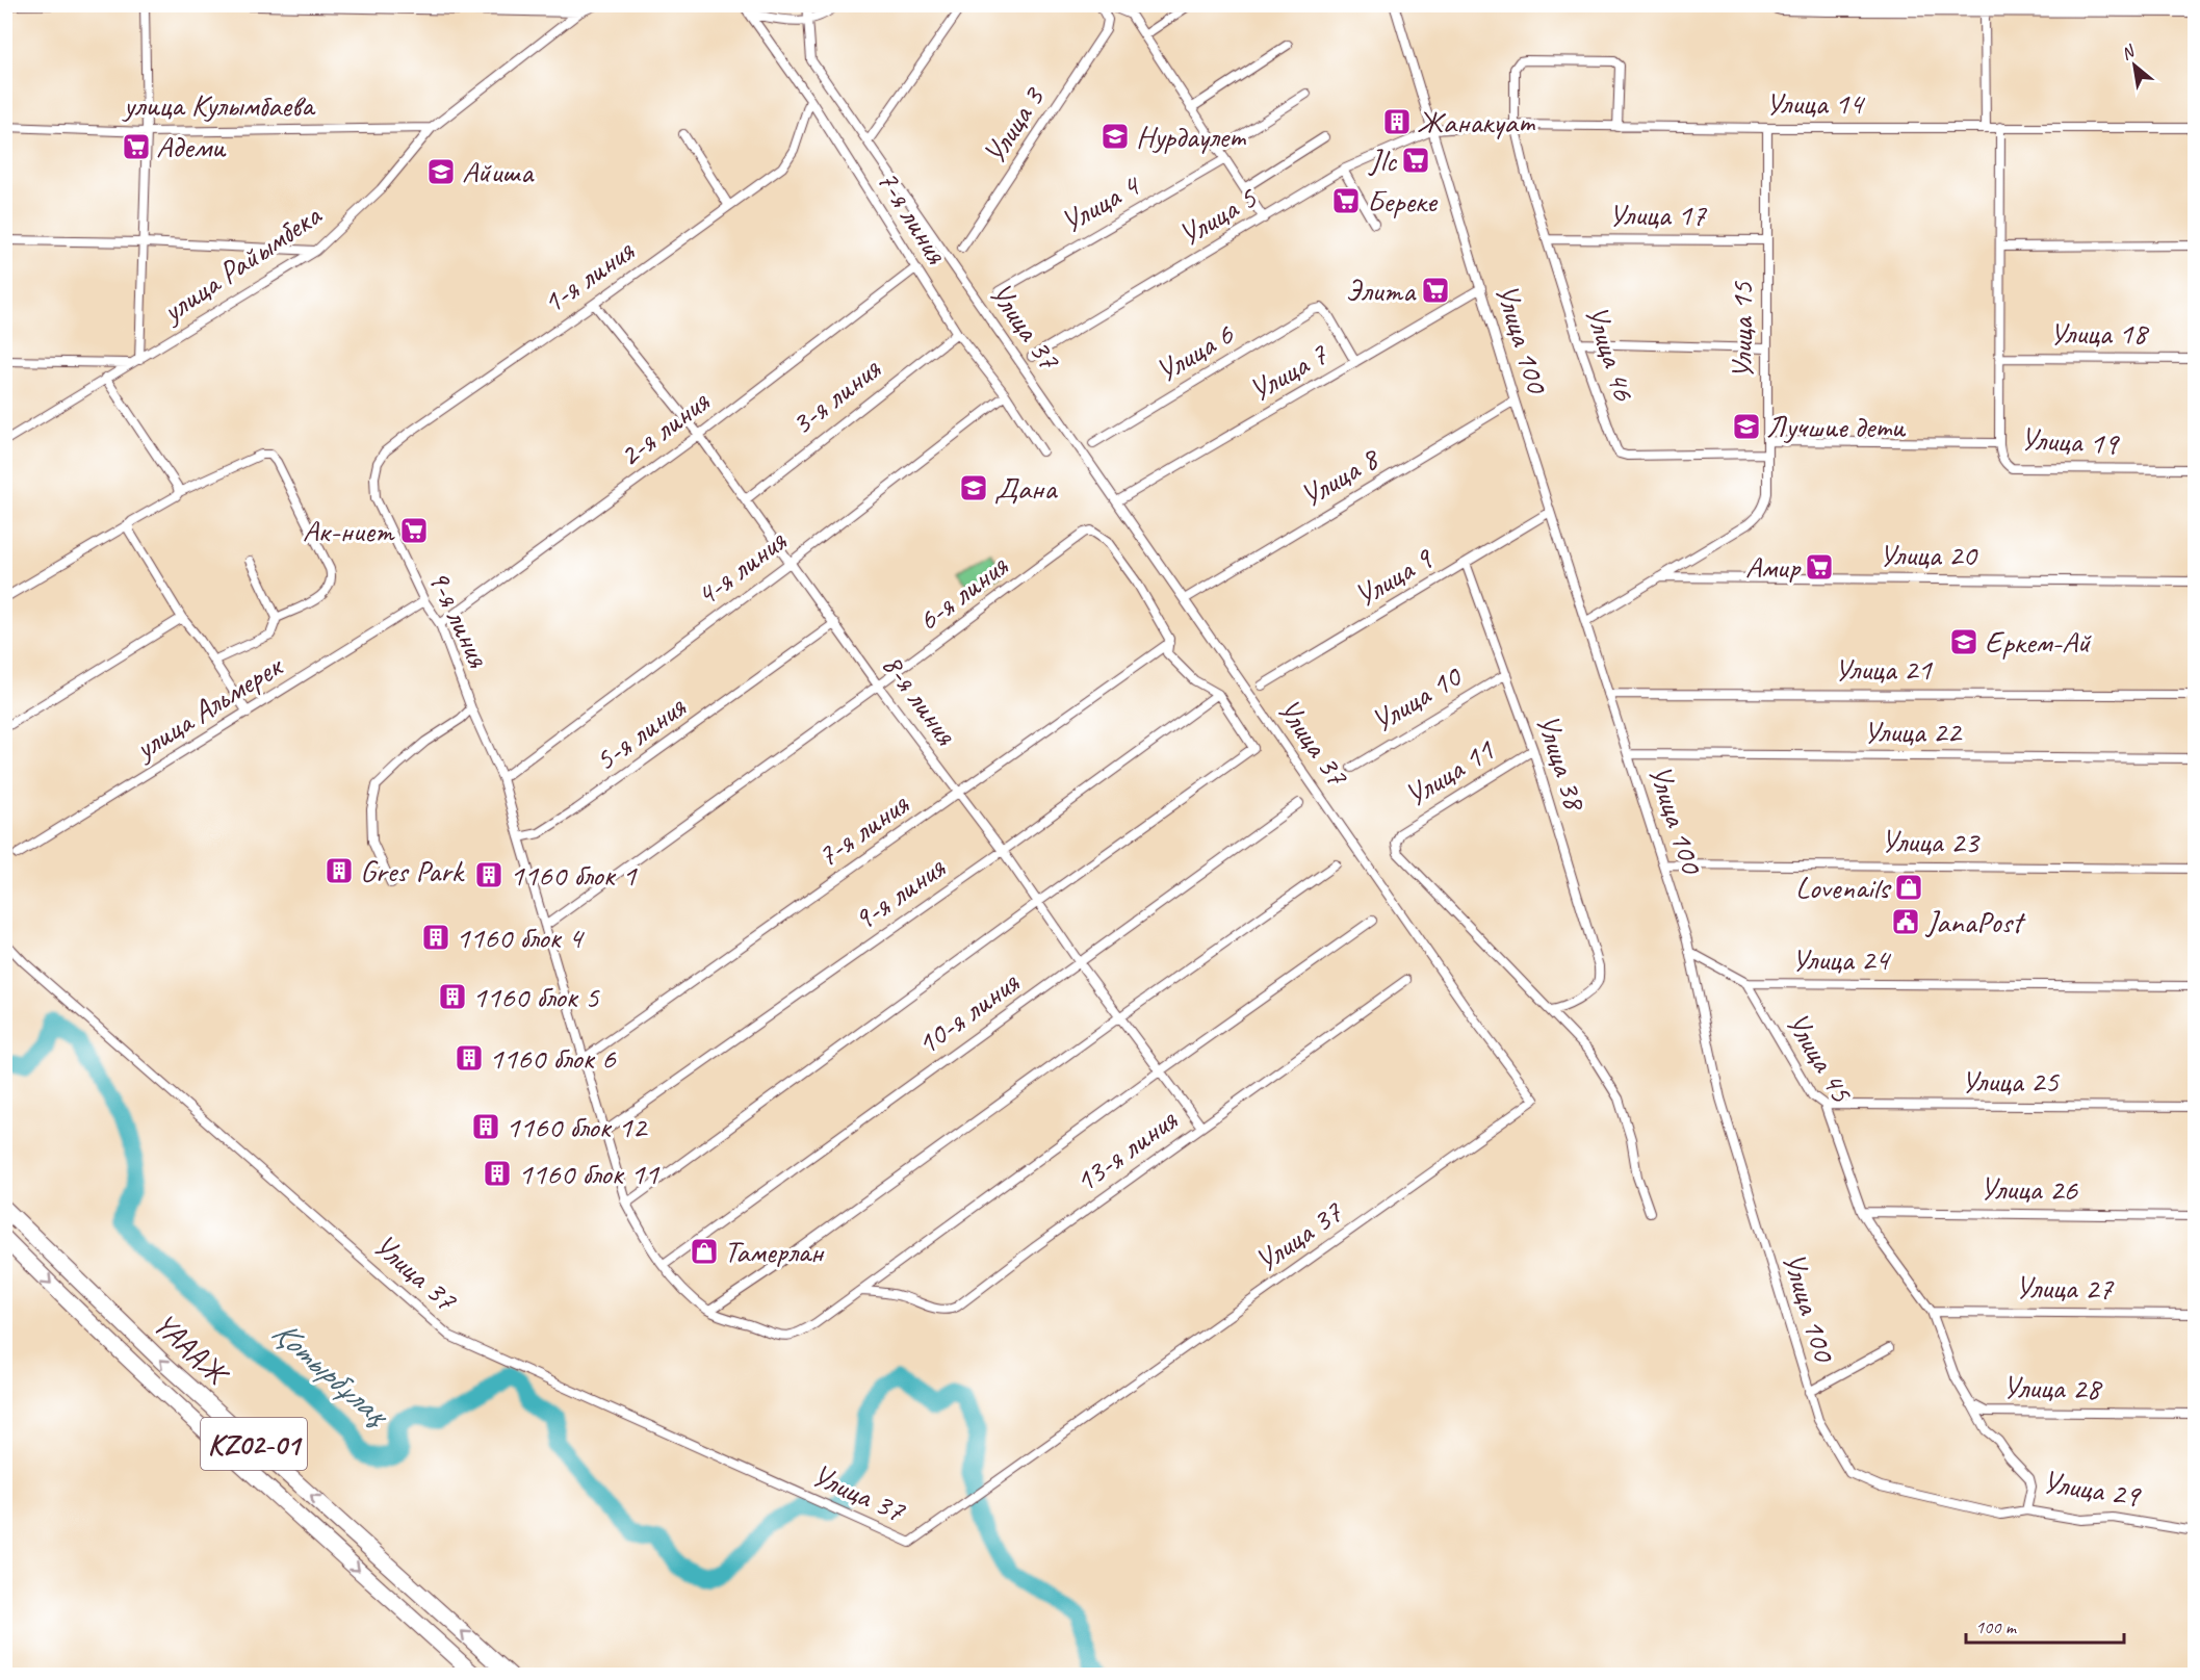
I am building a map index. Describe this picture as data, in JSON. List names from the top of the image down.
{
  "streets": {
    "highway": ["ҮАААЖ", "KZ02-01"],
    "street": [
      "Улица 14",
      "улица Кулымбаева",
      "Улица 3",
      "Улица 4",
      "Улица 17",
      "7-я линия",
      "Улица 5",
      "улица Райымбека",
      "1-я линия",
      "Улица 37",
      "Улица 15",
      "Улица 18",
      "Улица 100",
      "Улица 6",
      "Улица 46",
      "Улица 7",
      "3-я линия",
      "2-я линия",
      "Улица 19",
      "Улица 8",
      "Улица 20",
      "4-я линия",
      "Улица 9",
      "6-я линия",
      "9-я линия",
      "Улица 21",
      "8-я линия",
      "Улица 10",
      "улица Альмерек",
      "Улица 22",
      "5-я линия",
      "Улица 38",
      "Улица 11",
      "Улица 23",
      "Улица 24",
      "10-я линия",
      "Улица 45",
      "Улица 25",
      "13-я линия",
      "Улица 26",
      "Улица 27",
      "Улица 28",
      "Улица 29"
    ]
  },
  "crossings": [
    ["Улица 14", "Улица 5"],
    ["Улица 14", "Улица 15"],
    ["Улица 14", "Улица 100"],
    ["Улица 14", "Улица 46"],
    ["улица Кулымбаева", "улица Райымбека"],
    ["Улица 17", "Улица 15"],
    ["Улица 17", "Улица 46"],
    ["7-я линия", "1-я линия"],
    ["7-я линия", "3-я линия"],
    ["7-я линия", "2-я линия"],
    ["7-я линия", "4-я линия"],
    ["7-я линия", "6-я линия"],
    ["7-я линия", "8-я линия"],
    ["Улица 5", "Улица 100"],
    ["1-я линия", "9-я линия"],
    ["1-я линия", "8-я линия"],
    ["Улица 15", "Улица 100"],
    ["Улица 15", "Улица 46"],
    ["Улица 15", "Улица 19"],
    ["Улица 15", "Улица 20"],
    ["Улица 100", "Улица 7"],
    ["Улица 100", "Улица 8"],
    ["Улица 100", "Улица 9"],
    ["Улица 100", "Улица 21"],
    ["Улица 100", "Улица 22"],
    ["Улица 100", "Улица 23"],
    ["Улица 100", "Улица 29"],
    ["Улица 6", "Улица 7"],
    ["3-я линия", "8-я линия"],
    ["2-я линия", "9-я линия"],
    ["2-я линия", "8-я линия"],
    ["4-я линия", "9-я линия"],
    ["4-я линия", "8-я линия"],
    ["Улица 9", "Улица 38"],
    ["6-я линия", "9-я линия"],
    ["6-я линия", "8-я линия"],
    ["9-я линия", "8-я линия"],
    ["9-я линия", "улица Альмерек"],
    ["8-я линия", "5-я линия"],
    ["8-я линия", "10-я линия"],
    ["8-я линия", "13-я линия"],
    ["Улица 10", "Улица 38"],
    ["Улица 38", "Улица 11"],
    ["Улица 24", "Улица 45"],
    ["Улица 45", "Улица 25"],
    ["Улица 45", "Улица 26"],
    ["Улица 45", "Улица 27"],
    ["Улица 45", "Улица 28"],
    ["Улица 27", "Улица 28"],
    ["Улица 28", "Улица 29"]
  ],
  "water": ["Қотырбұлақ"],
  "places": {
    "building": [
      "Жанакуат",
      "Gres Park",
      "1160 блок 1",
      "1160 блок 4",
      "1160 блок 5",
      "1160 блок 6",
      "1160 блок 12",
      "1160 блок 11"
    ],
    "school or university": [
      "Нурдаулет",
      "Айиша",
      "Лучшие дети",
      "Дана",
      "Еркем-Ай"
    ],
    "supermarket": [
      "Адеми",
      "Jlc",
      "Береке",
      "Элита",
      "Ак-ниет",
      "Амир"
    ],
    "shop": ["Lovenails", "Тамерлан"],
    "public building": ["JanaPost"]
  },
  "scale_bar": "100 m",
  "north": "top left"
}
